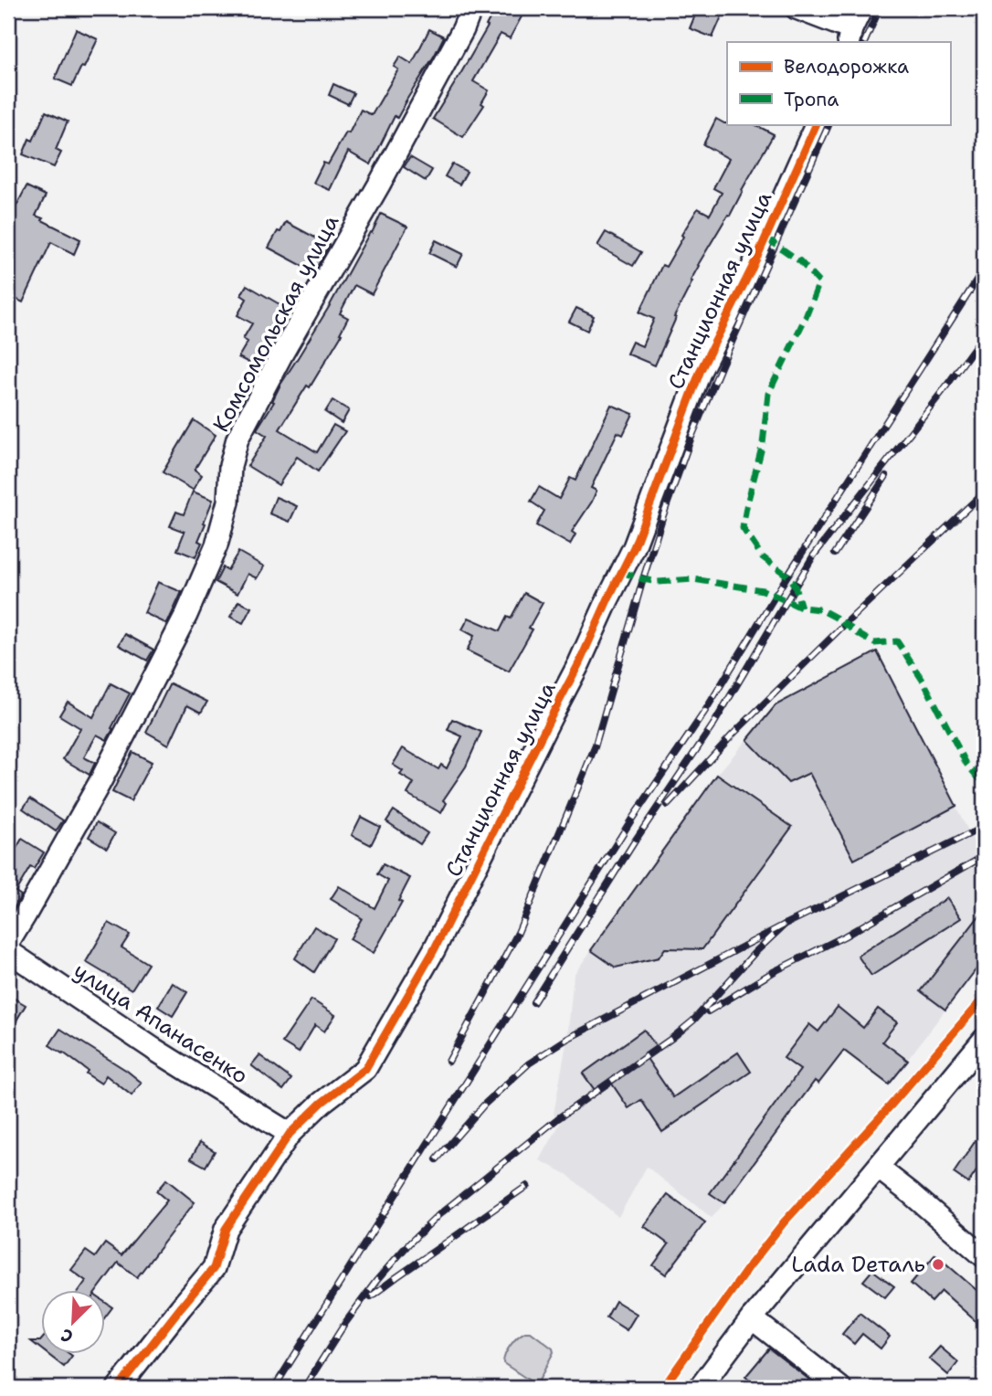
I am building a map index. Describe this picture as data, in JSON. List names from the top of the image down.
{
  "streets": {
    "street": ["Станционная улица", "Комсомольская улица", "улица Апанасенко"]
  },
  "crossings": [
    ["Станционная улица", "улица Апанасенко"]
  ],
  "places": ["Lada Dеталь"],
  "legend": ["Велодорожка", "Тропа"],
  "north": "bottom left"
}
